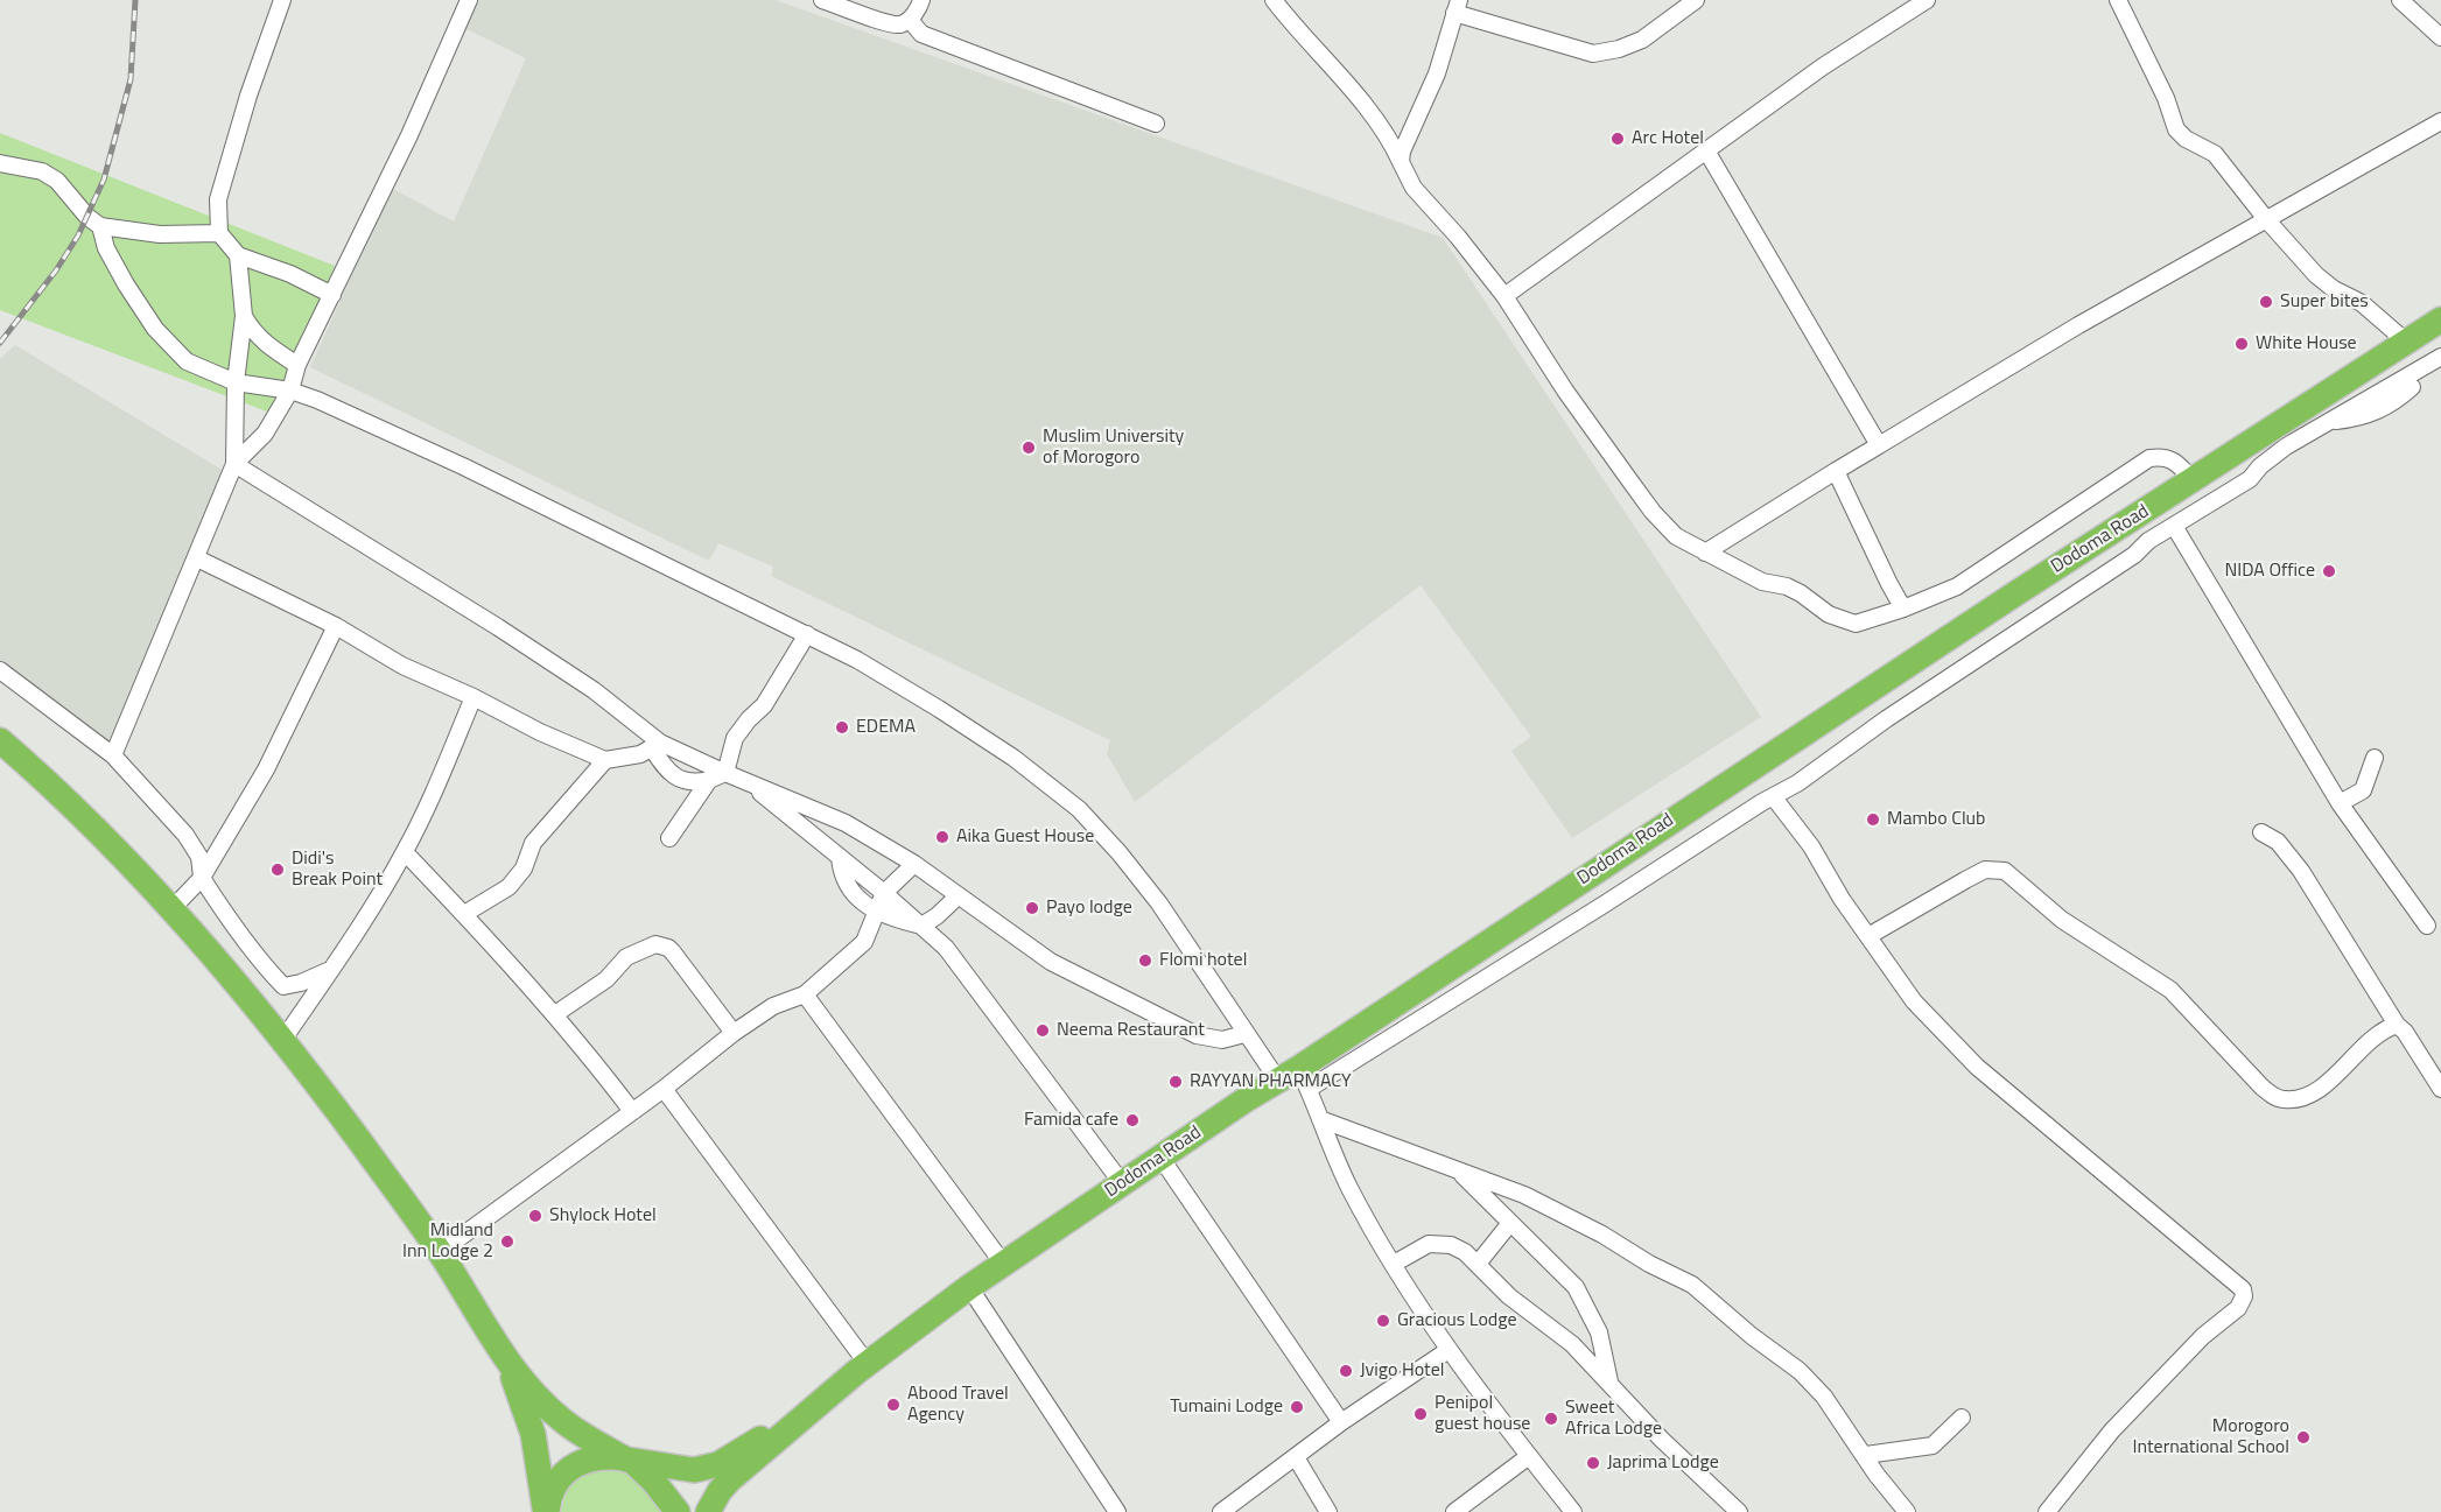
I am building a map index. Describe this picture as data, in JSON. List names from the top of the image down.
{
  "streets": {
    "highway": ["Dodoma Road"]
  },
  "places": [
    "Arc Hotel",
    "Super bites",
    "White House",
    "Muslim University of Morogoro",
    "NIDA Office",
    "EDEMA",
    "Mambo Club",
    "Aika Guest House",
    "Didi's Break Point",
    "Payo lodge",
    "Flomi hotel",
    "Neema Restaurant",
    "RAYYAN PHARMACY",
    "Famida cafe",
    "Shylock Hotel",
    "Midland Inn Lodge 2",
    "Gracious Lodge",
    "Jvigo Hotel",
    "Abood Travel Agency",
    "Tumaini Lodge",
    "Penipol guest house",
    "Sweet Africa Lodge",
    "Morogoro International School",
    "Japrima Lodge"
  ]
}
